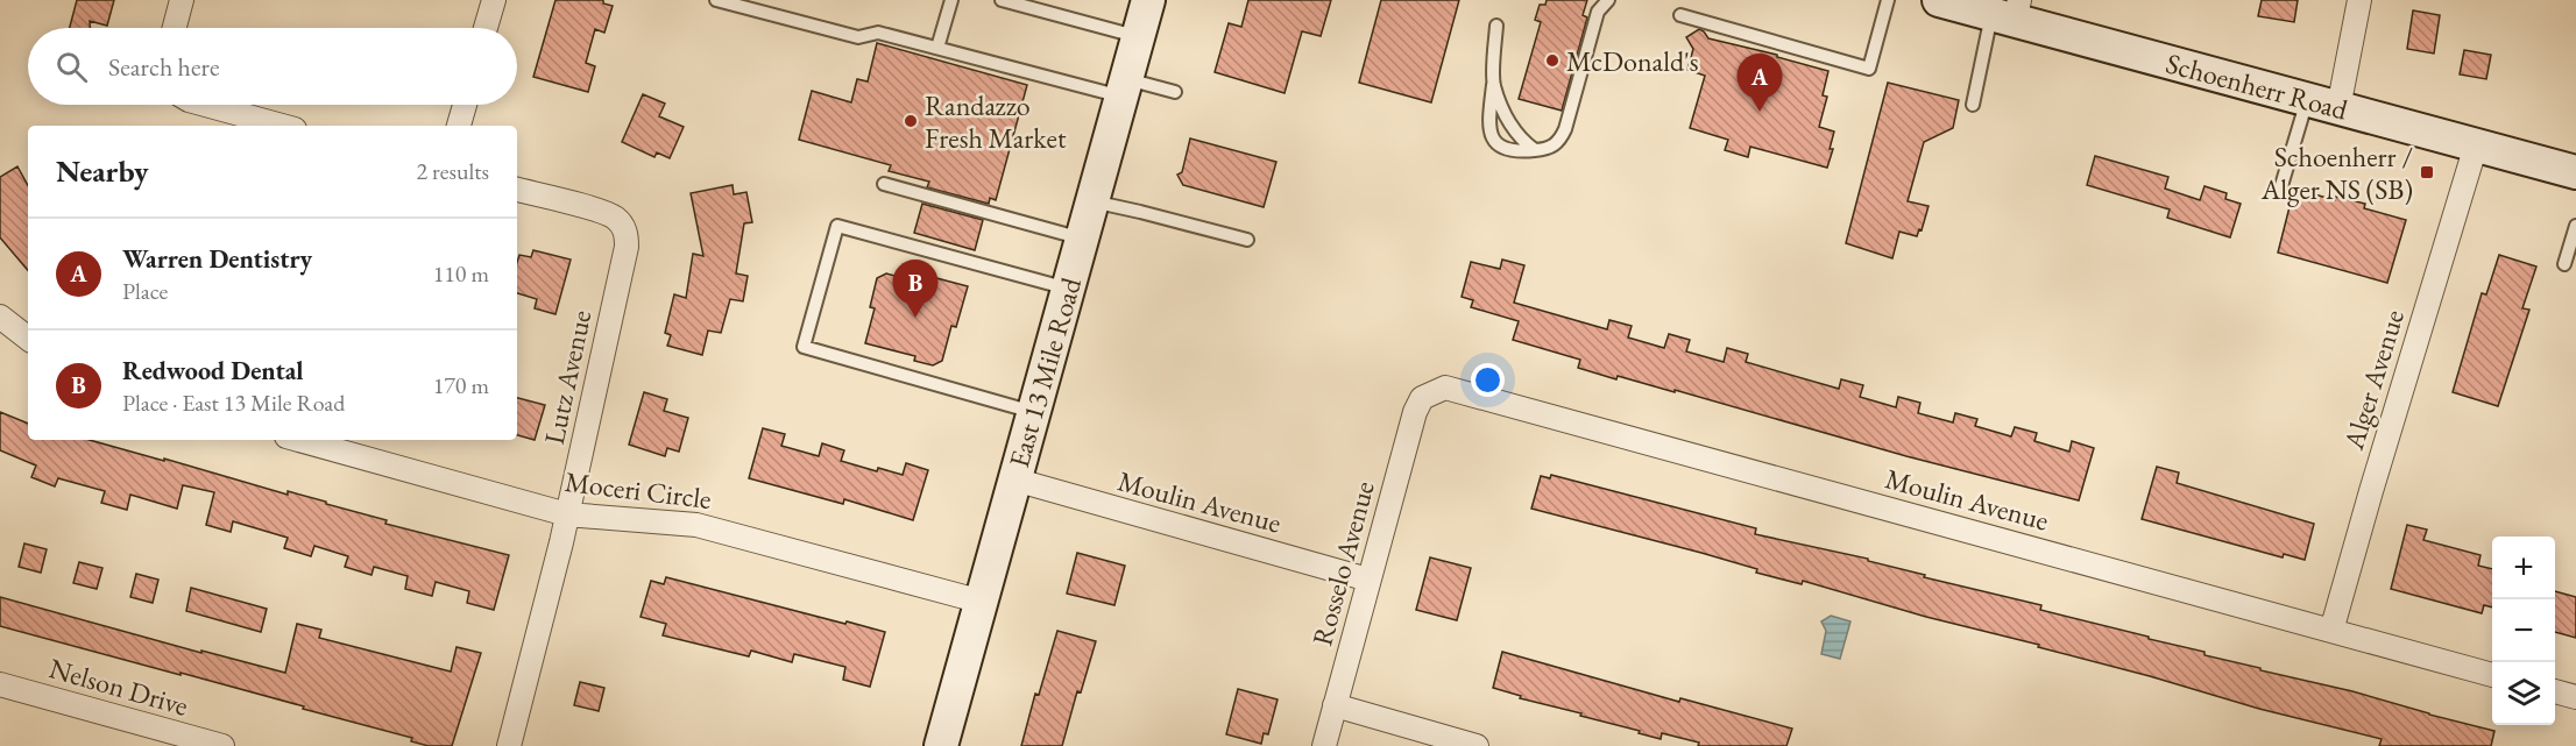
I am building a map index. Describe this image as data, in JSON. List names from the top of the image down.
{
  "streets": {
    "main road": ["Schoenherr Road", "East 13 Mile Road"],
    "street": [
      "Lutz Avenue",
      "Alger Avenue",
      "Moceri Circle",
      "Moulin Avenue",
      "Rosselo Avenue",
      "Nelson Drive"
    ]
  },
  "crossings": [
    ["Schoenherr Road", "Alger Avenue"],
    ["East 13 Mile Road", "Moceri Circle"],
    ["East 13 Mile Road", "Moulin Avenue"],
    ["Lutz Avenue", "Moceri Circle"],
    ["Alger Avenue", "Moulin Avenue"],
    ["Moulin Avenue", "Rosselo Avenue"]
  ],
  "places": {
    "other": ["McDonald's", "Randazzo Fresh Market"],
    "transit": ["Schoenherr / Alger NS (SB)"]
  },
  "page": {
    "search": "Search here",
    "pins": ["A", "B"],
    "heading": ["Nearby", "2 results"],
    "list": [
      {
        "mark": "A",
        "name": "Warren Dentistry",
        "note": "Place",
        "value": "110 m"
      },
      {
        "mark": "B",
        "name": "Redwood Dental",
        "note": "Place · East 13 Mile Road",
        "value": "170 m"
      }
    ],
    "map_buttons": ["+", "−"]
  }
}
